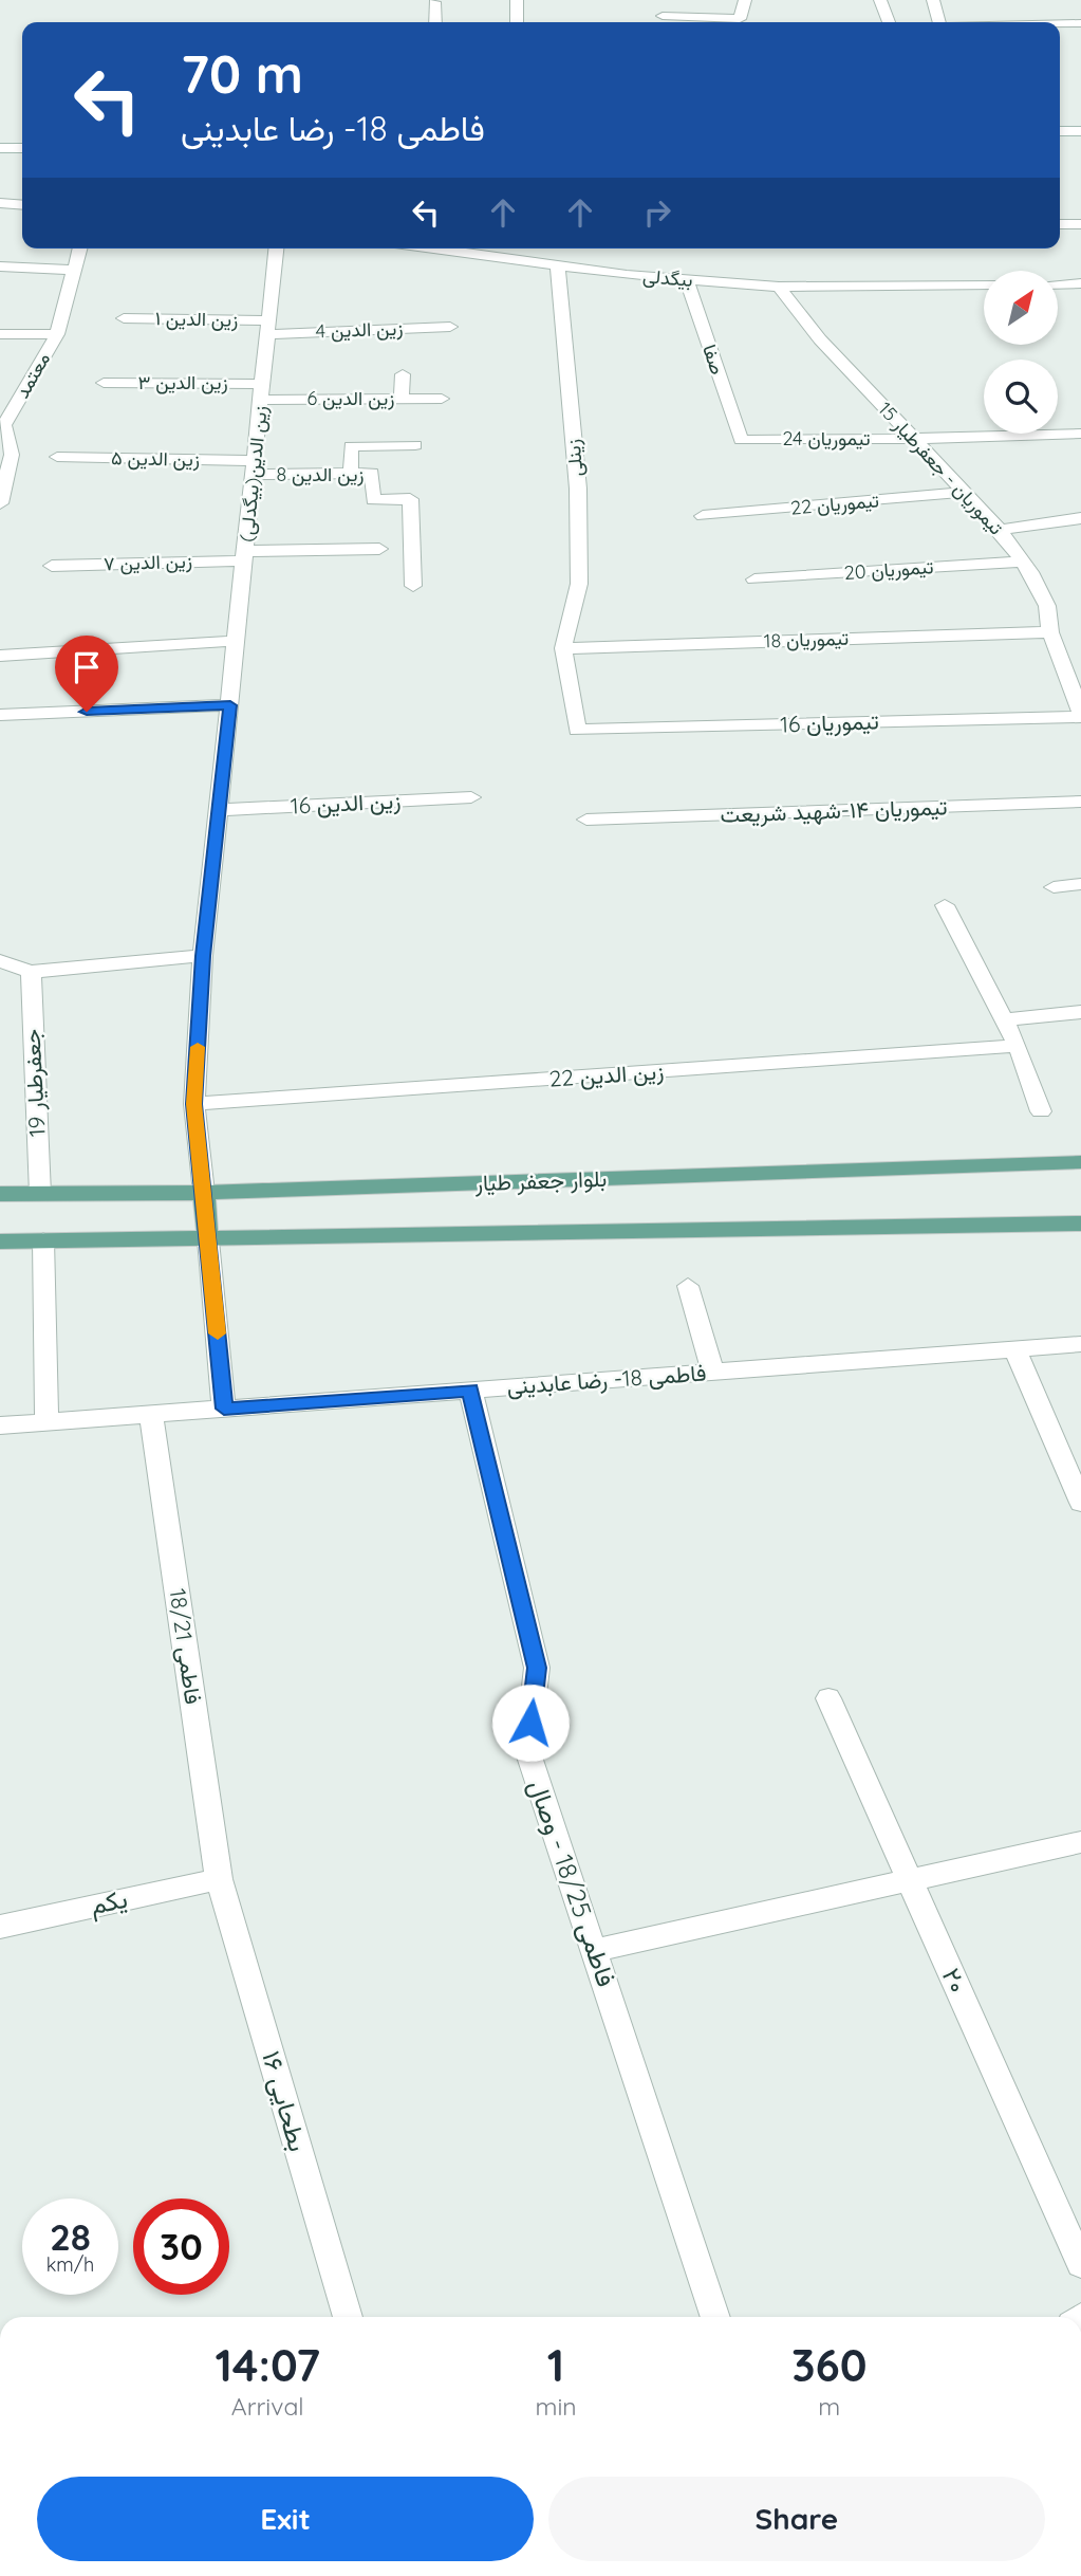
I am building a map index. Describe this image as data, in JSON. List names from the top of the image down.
{
  "streets": {
    "main road": ["بلوار جعفر طیار"],
    "street": [
      "بیگدلی",
      "زین الدین ۱",
      "زین الدین 4",
      "صفا",
      "معتمد",
      "زین الدین ۳",
      "زین الدین 6",
      "تیموریان 24",
      "زینلی",
      "زین الدین ۵",
      "تیموریان - جعفرطیار 15",
      "زین الدین(بیگدلی)",
      "زین الدین 8",
      "تیموریان 22",
      "زین الدین ۷",
      "تیموریان 20",
      "تیموریان 18",
      "تیموریان 16",
      "زین الدین 16",
      "تیموریان ۱۴-شهید شریعت",
      "زین الدین 22",
      "جعفرطیار 19",
      "فاطمی 18- رضا عابدینی",
      "فاطمی 18/21",
      "فاطمی 18/25 - وصال",
      "یکم",
      "۲۰",
      "بطحایی ۱۶"
    ]
  },
  "crossings": [
    ["بیگدلی", "صفا"],
    ["بیگدلی", "زینلی"],
    ["بیگدلی", "تیموریان - جعفرطیار 15"],
    ["زین الدین ۱", "زین الدین 4"],
    ["زین الدین ۱", "زین الدین(بیگدلی)"],
    ["زین الدین 4", "زین الدین(بیگدلی)"],
    ["صفا", "تیموریان 24"],
    ["زین الدین ۳", "زین الدین 6"],
    ["زین الدین ۳", "زین الدین(بیگدلی)"],
    ["زین الدین 6", "زین الدین(بیگدلی)"],
    ["تیموریان 24", "تیموریان - جعفرطیار 15"],
    ["زینلی", "تیموریان 18"],
    ["زینلی", "تیموریان 16"],
    ["زین الدین ۵", "زین الدین(بیگدلی)"],
    ["زین الدین ۵", "زین الدین 8"],
    ["تیموریان - جعفرطیار 15", "تیموریان 22"],
    ["تیموریان - جعفرطیار 15", "تیموریان 20"],
    ["تیموریان - جعفرطیار 15", "تیموریان 18"],
    ["تیموریان - جعفرطیار 15", "تیموریان 16"],
    ["زین الدین(بیگدلی)", "زین الدین 8"],
    ["زین الدین(بیگدلی)", "زین الدین ۷"],
    ["زین الدین(بیگدلی)", "زین الدین 16"],
    ["زین الدین(بیگدلی)", "زین الدین 22"],
    ["زین الدین(بیگدلی)", "بلوار جعفر طیار"],
    ["تیموریان 18", "تیموریان 16"],
    ["جعفرطیار 19", "بلوار جعفر طیار"],
    ["فاطمی 18- رضا عابدینی", "فاطمی 18/21"],
    ["فاطمی 18- رضا عابدینی", "فاطمی 18/25 - وصال"],
    ["فاطمی 18/21", "یکم"],
    ["فاطمی 18/21", "بطحایی ۱۶"],
    ["یکم", "بطحایی ۱۶"]
  ],
  "north": "top right",
  "page": {
    "turn": ["70 m", "فاطمی 18- رضا عابدینی"],
    "speed": "28 km/h",
    "limit": "30",
    "eta": [
      "14:07",
      "Arrival",
      "1",
      "min",
      "360",
      "m"
    ],
    "buttons": ["Exit", "Share"]
  }
}
